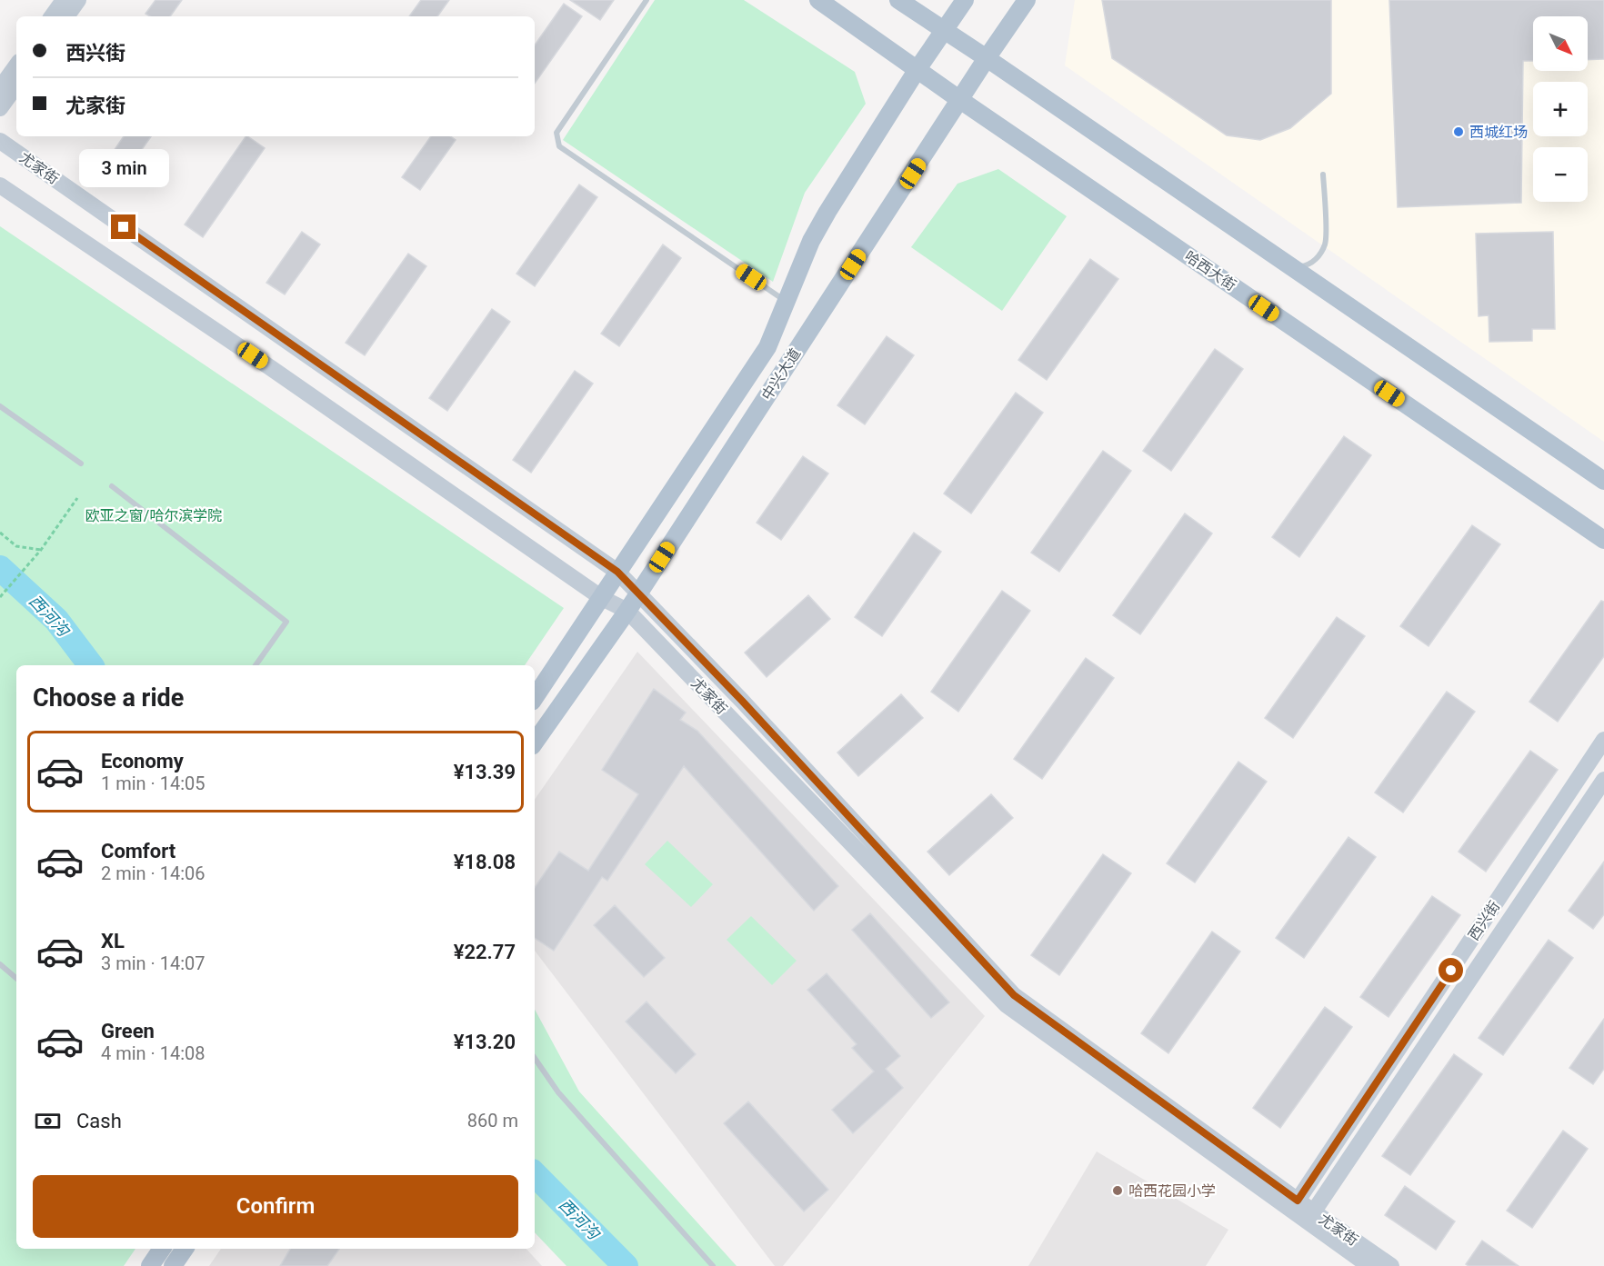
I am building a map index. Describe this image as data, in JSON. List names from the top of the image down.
{
  "streets": {
    "main road": [
      "尤家街",
      "哈西大街",
      "中兴大道",
      "西兴街"
    ]
  },
  "crossings": [
    ["尤家街", "中兴大道"],
    ["尤家街", "西兴街"],
    ["哈西大街", "中兴大道"]
  ],
  "water": ["西河沟"],
  "parks": ["欧亚之窗/哈尔滨学院"],
  "places": ["西城红场", "哈西花园小学"],
  "north": "bottom right",
  "page": {
    "map_buttons": ["+", "−"],
    "banner": ["西兴街", "尤家街"],
    "bubble": "3 min",
    "heading": "Choose a ride",
    "list": [
      {
        "name": "Economy",
        "note": "1 min · 14:05",
        "value": "¥13.39"
      },
      {
        "name": "Comfort",
        "note": "2 min · 14:06",
        "value": "¥18.08"
      },
      {
        "name": "XL",
        "note": "3 min · 14:07",
        "value": "¥22.77"
      },
      {
        "name": "Green",
        "note": "4 min · 14:08",
        "value": "¥13.20"
      }
    ],
    "pay": ["Cash", "860 m"],
    "buttons": "Confirm"
  }
}
